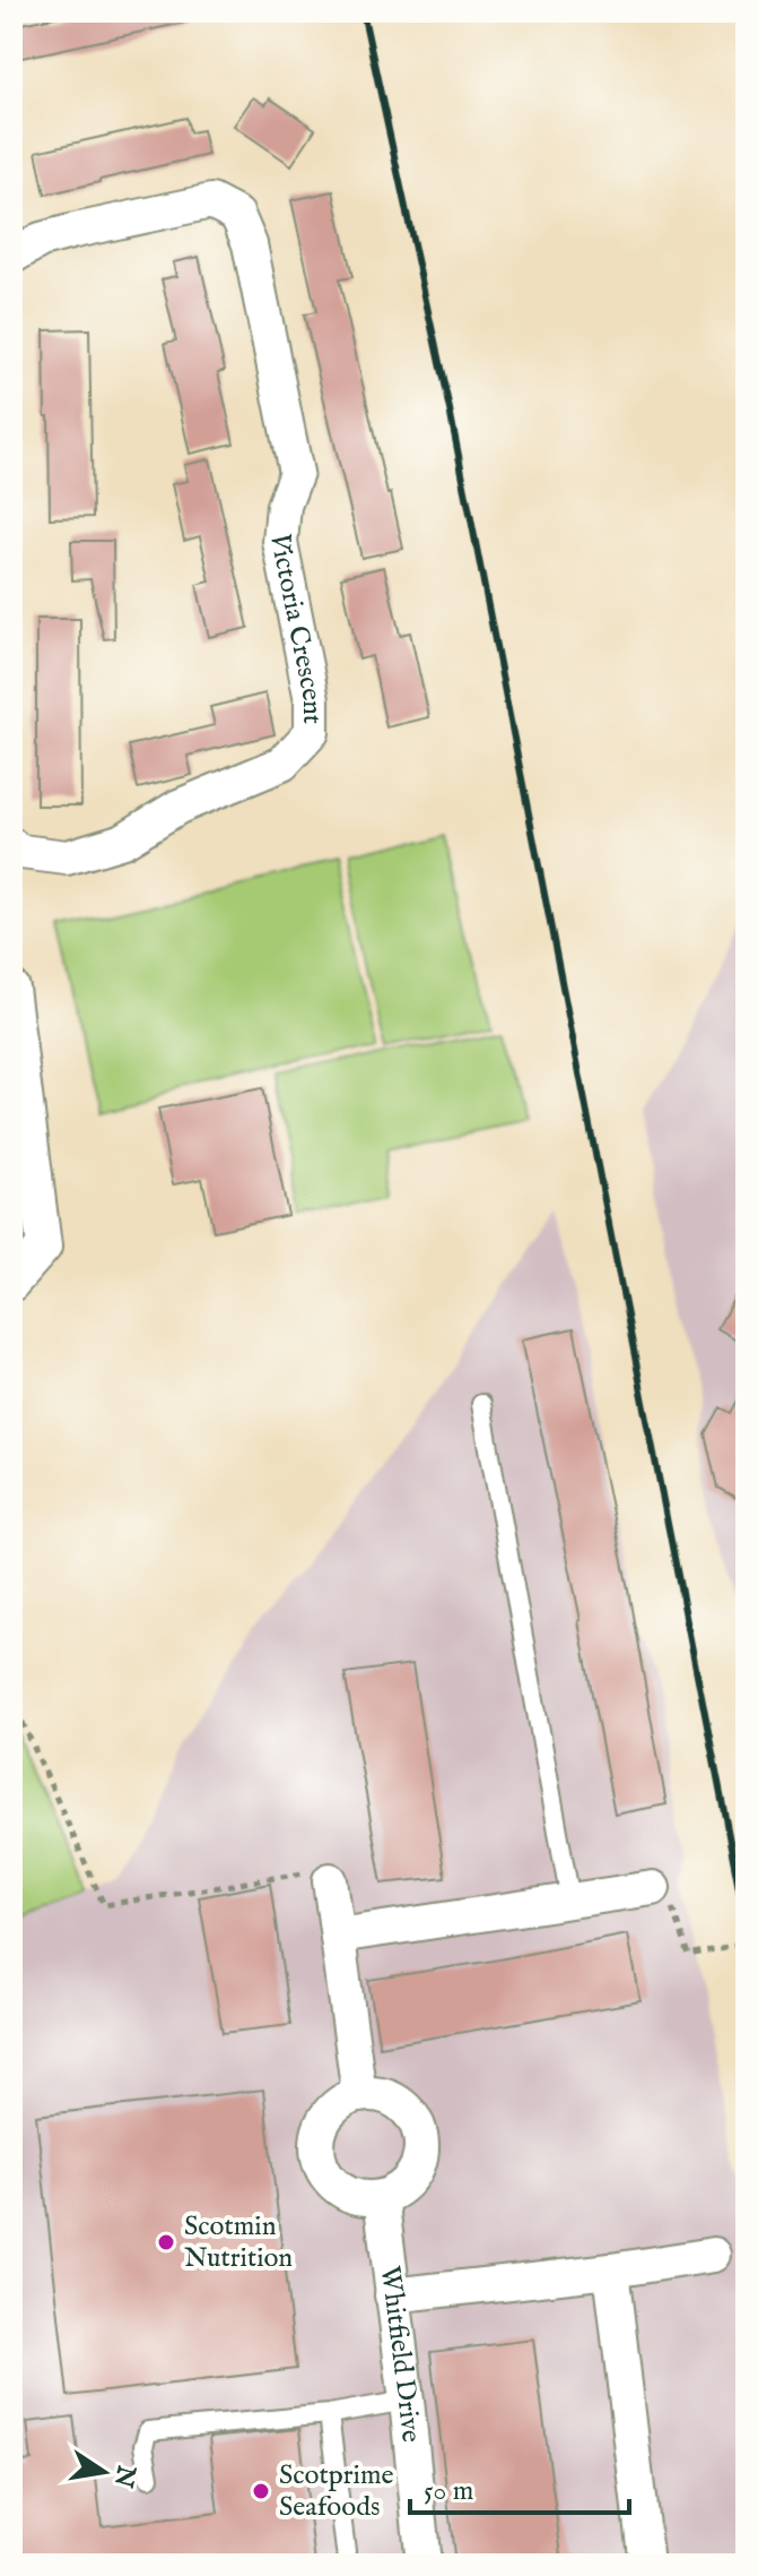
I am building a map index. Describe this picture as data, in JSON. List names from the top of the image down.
{
  "streets": {
    "street": ["Victoria Crescent", "Whitfield Drive"]
  },
  "places": ["Scotmin Nutrition", "Scotprime Seafoods"],
  "scale_bar": "50 m",
  "north": "right"
}
